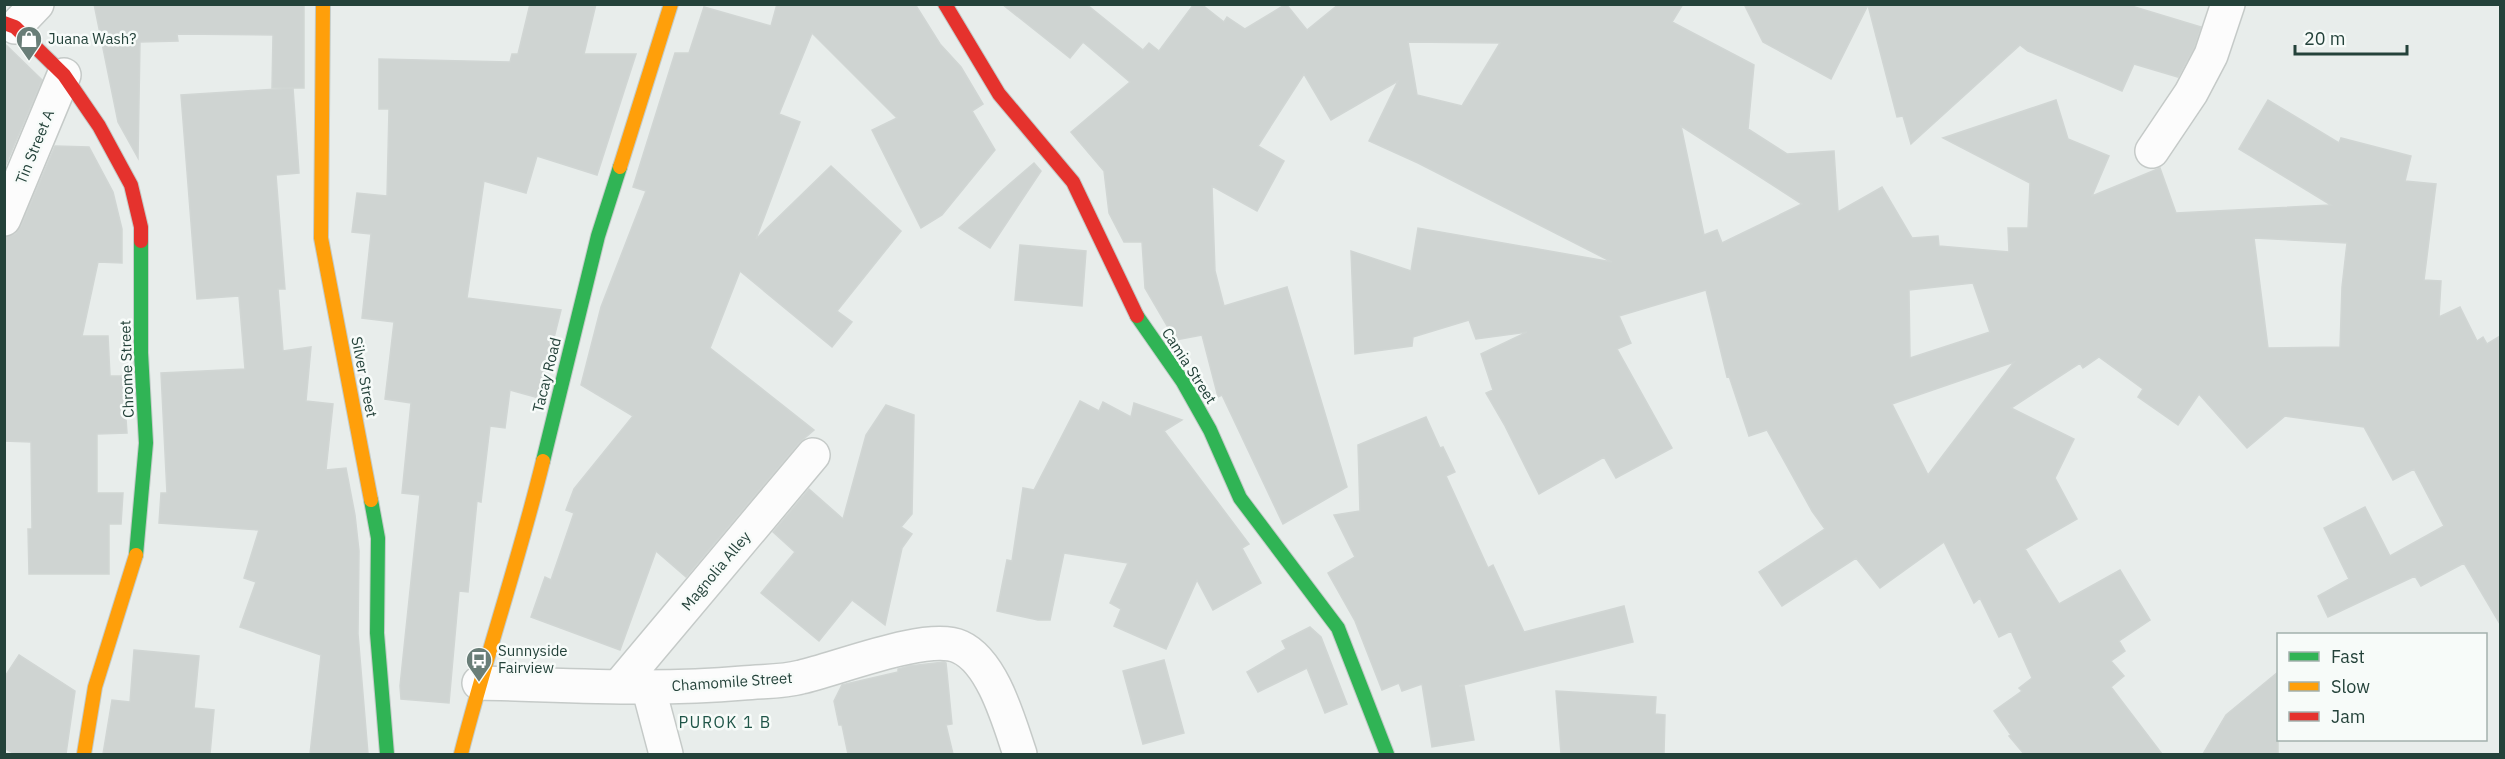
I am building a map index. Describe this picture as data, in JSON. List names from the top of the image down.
{
  "streets": {
    "street": [
      "Tin Street A",
      "Camia Street",
      "Chrome Street",
      "Tacay Road",
      "Silver Street",
      "Magnolia Alley",
      "Chamomile Street"
    ]
  },
  "crossings": [
    ["Tin Street A", "Chrome Street"],
    ["Tacay Road", "Chamomile Street"],
    ["Magnolia Alley", "Chamomile Street"]
  ],
  "districts": ["PUROK 1 B"],
  "places": {
    "shop": ["Juana Wash?"],
    "bus stop": ["Sunnyside Fairview"]
  },
  "legend": ["Fast", "Slow", "Jam"],
  "scale_bar": "20 m"
}
